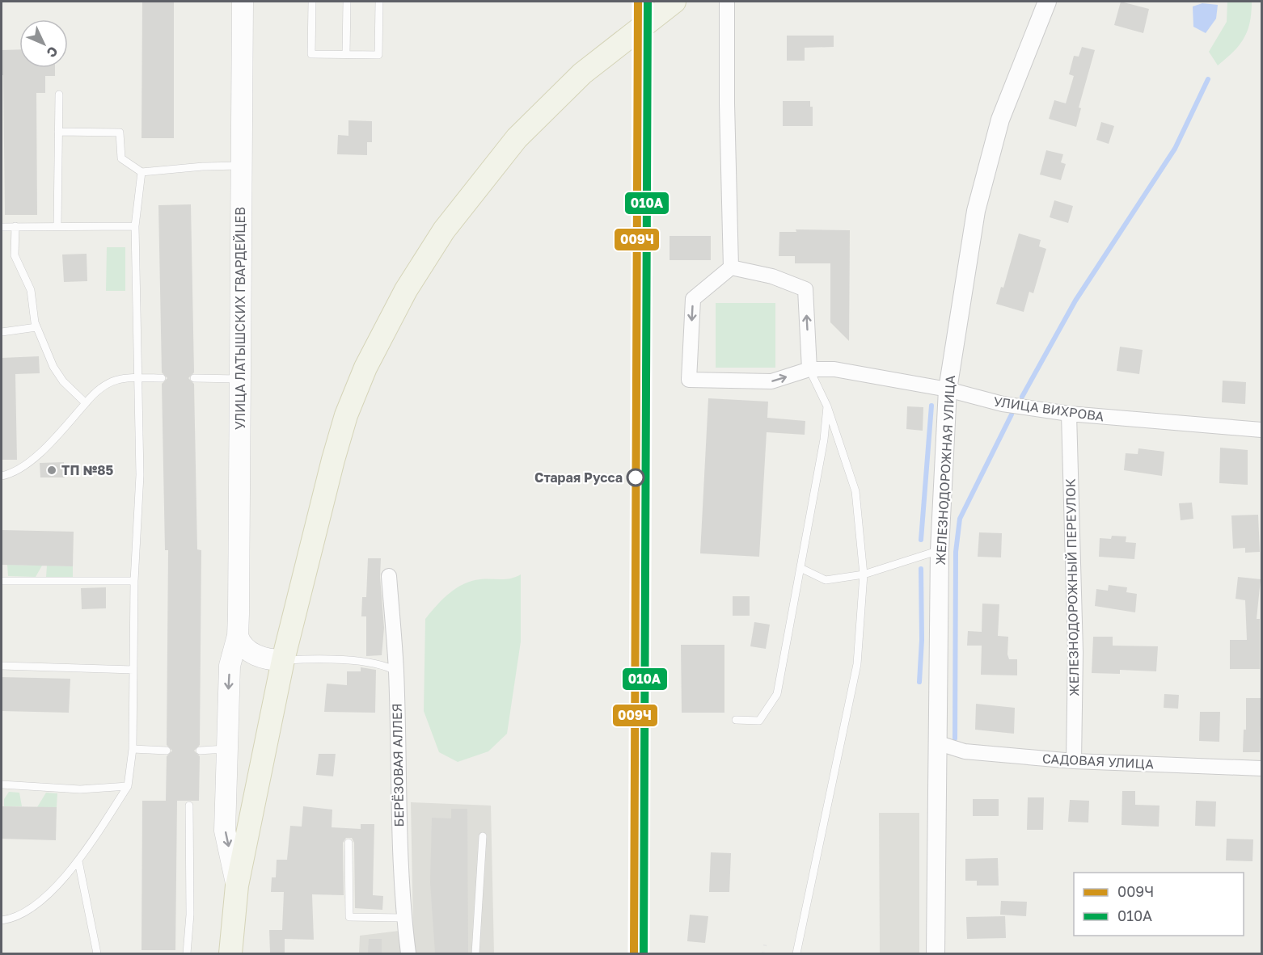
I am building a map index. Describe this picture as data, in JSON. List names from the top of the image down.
{
  "streets": {
    "main road": ["УЛИЦА ЛАТЫШСКИХ ГВАРДЕЙЦЕВ"],
    "street": [
      "УЛИЦА ВИХРОВА",
      "ЖЕЛЕЗНОДОРОЖНАЯ УЛИЦА",
      "ЖЕЛЕЗНОДОРОЖНЫЙ ПЕРЕУЛОК",
      "САДОВАЯ УЛИЦА",
      "БЕРЁЗОВАЯ АЛЛЕЯ"
    ]
  },
  "crossings": [
    ["УЛИЦА ВИХРОВА", "ЖЕЛЕЗНОДОРОЖНАЯ УЛИЦА"],
    ["УЛИЦА ВИХРОВА", "ЖЕЛЕЗНОДОРОЖНЫЙ ПЕРЕУЛОК"],
    ["ЖЕЛЕЗНОДОРОЖНАЯ УЛИЦА", "САДОВАЯ УЛИЦА"],
    ["ЖЕЛЕЗНОДОРОЖНЫЙ ПЕРЕУЛОК", "САДОВАЯ УЛИЦА"]
  ],
  "places": ["ТП №85", "Старая Русса"],
  "lines": ["transit line 009Ч", "transit line 010А"],
  "legend": ["009Ч", "010А"],
  "north": "bottom right"
}
